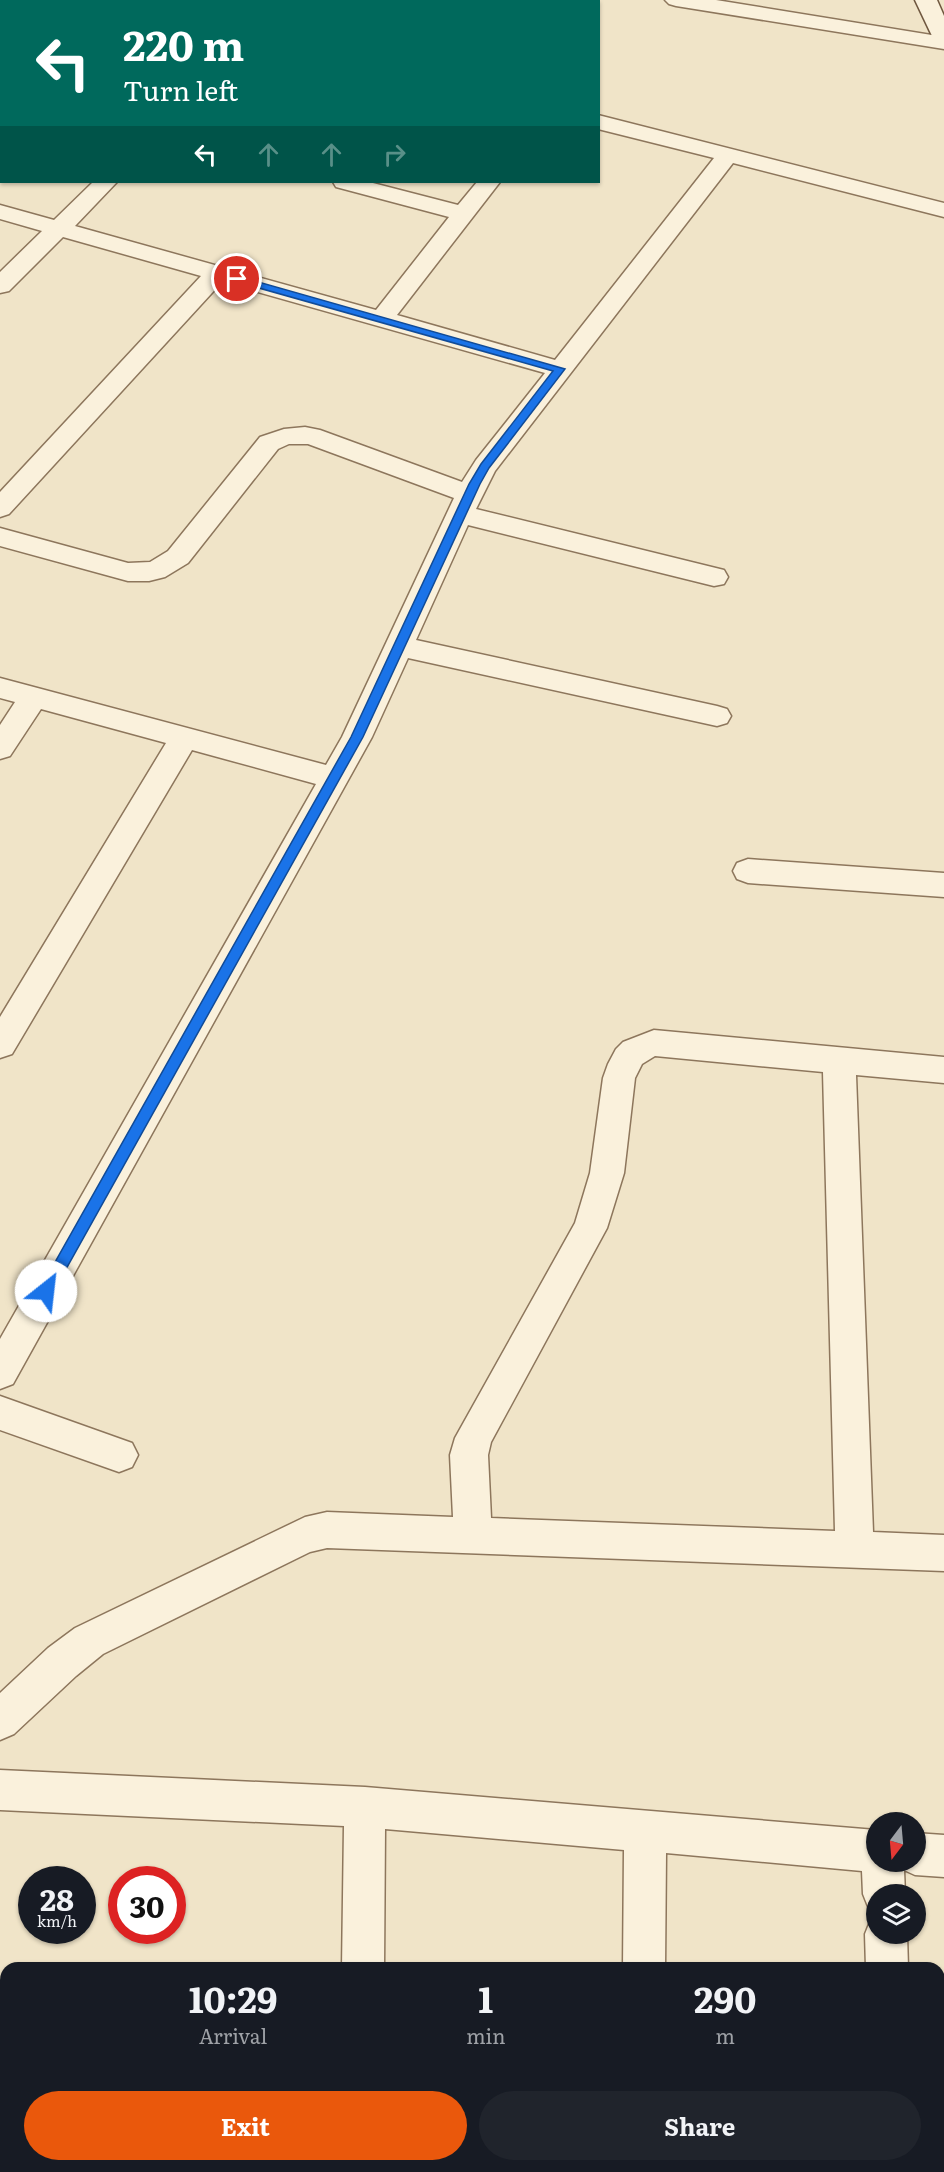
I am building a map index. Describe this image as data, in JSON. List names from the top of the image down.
{
  "north": "bottom",
  "page": {
    "turn": ["220 m", "Turn left"],
    "speed": "28 km/h",
    "limit": "30",
    "eta": [
      "10:29",
      "Arrival",
      "1",
      "min",
      "290",
      "m"
    ],
    "buttons": ["Exit", "Share"]
  }
}
